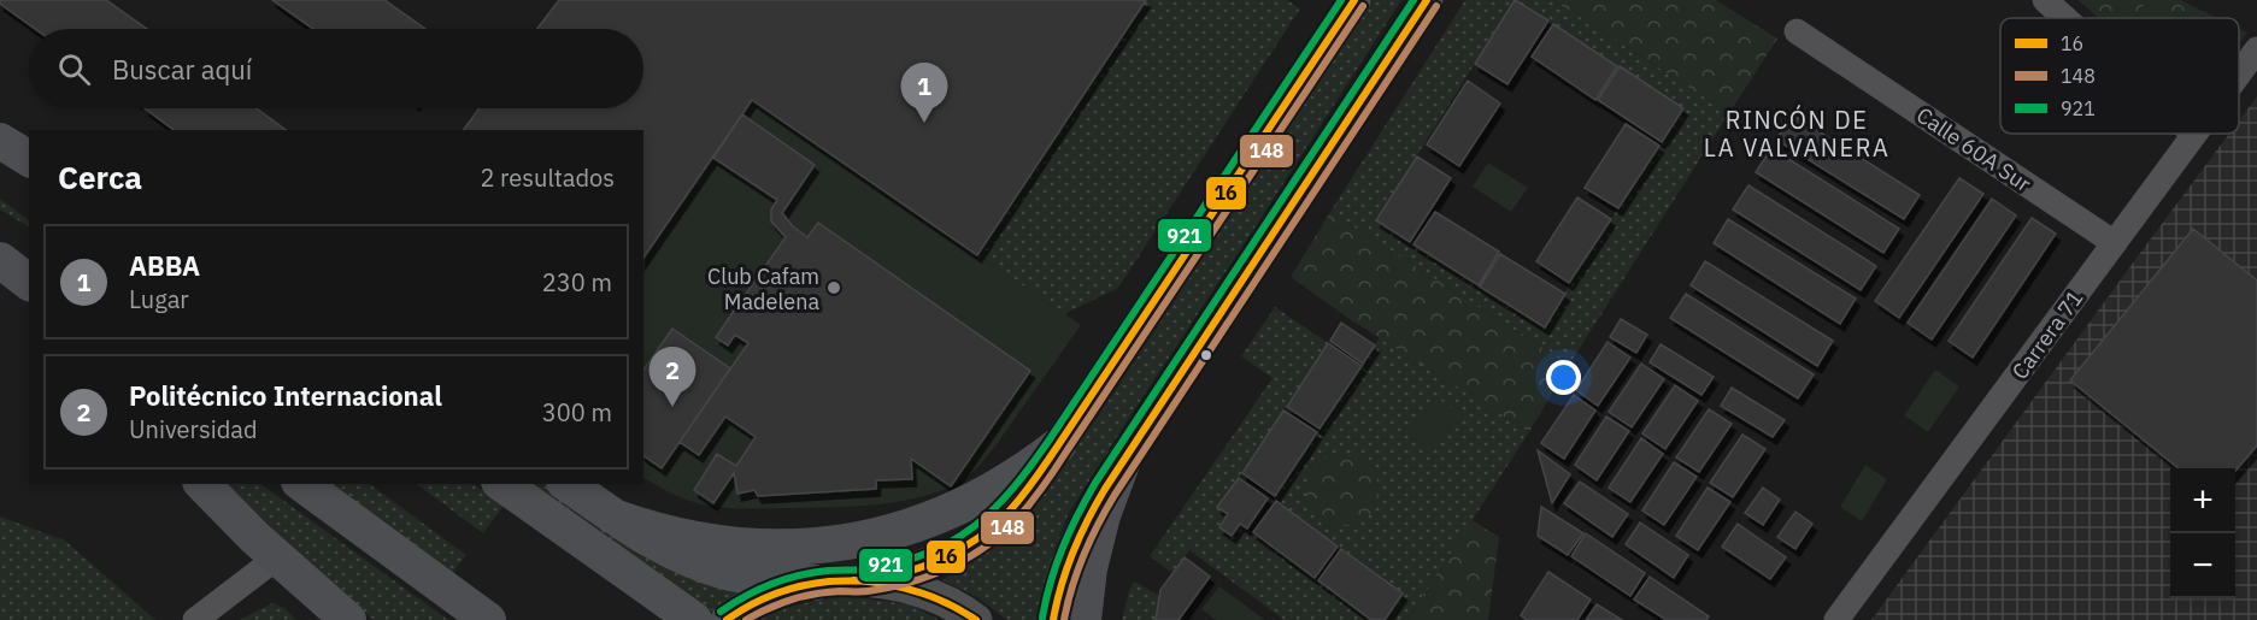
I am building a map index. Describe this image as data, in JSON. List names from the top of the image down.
{
  "streets": {
    "street": ["Calle 60A Sur", "Carrera 71"]
  },
  "crossings": [
    ["Calle 60A Sur", "Carrera 71"]
  ],
  "districts": ["RINCÓN DE LA VALVANERA"],
  "places": ["Club Cafam Madelena"],
  "lines": ["transit line 16", "transit line 921", "transit line 148"],
  "legend": ["16", "148", "921"],
  "page": {
    "search": "Buscar aquí",
    "pins": ["1", "2"],
    "heading": ["Cerca", "2 resultados"],
    "list": [
      {
        "mark": "1",
        "name": "ABBA",
        "note": "Lugar",
        "value": "230 m"
      },
      {
        "mark": "2",
        "name": "Politécnico Internacional",
        "note": "Universidad",
        "value": "300 m"
      }
    ],
    "map_buttons": ["+", "−"]
  }
}
